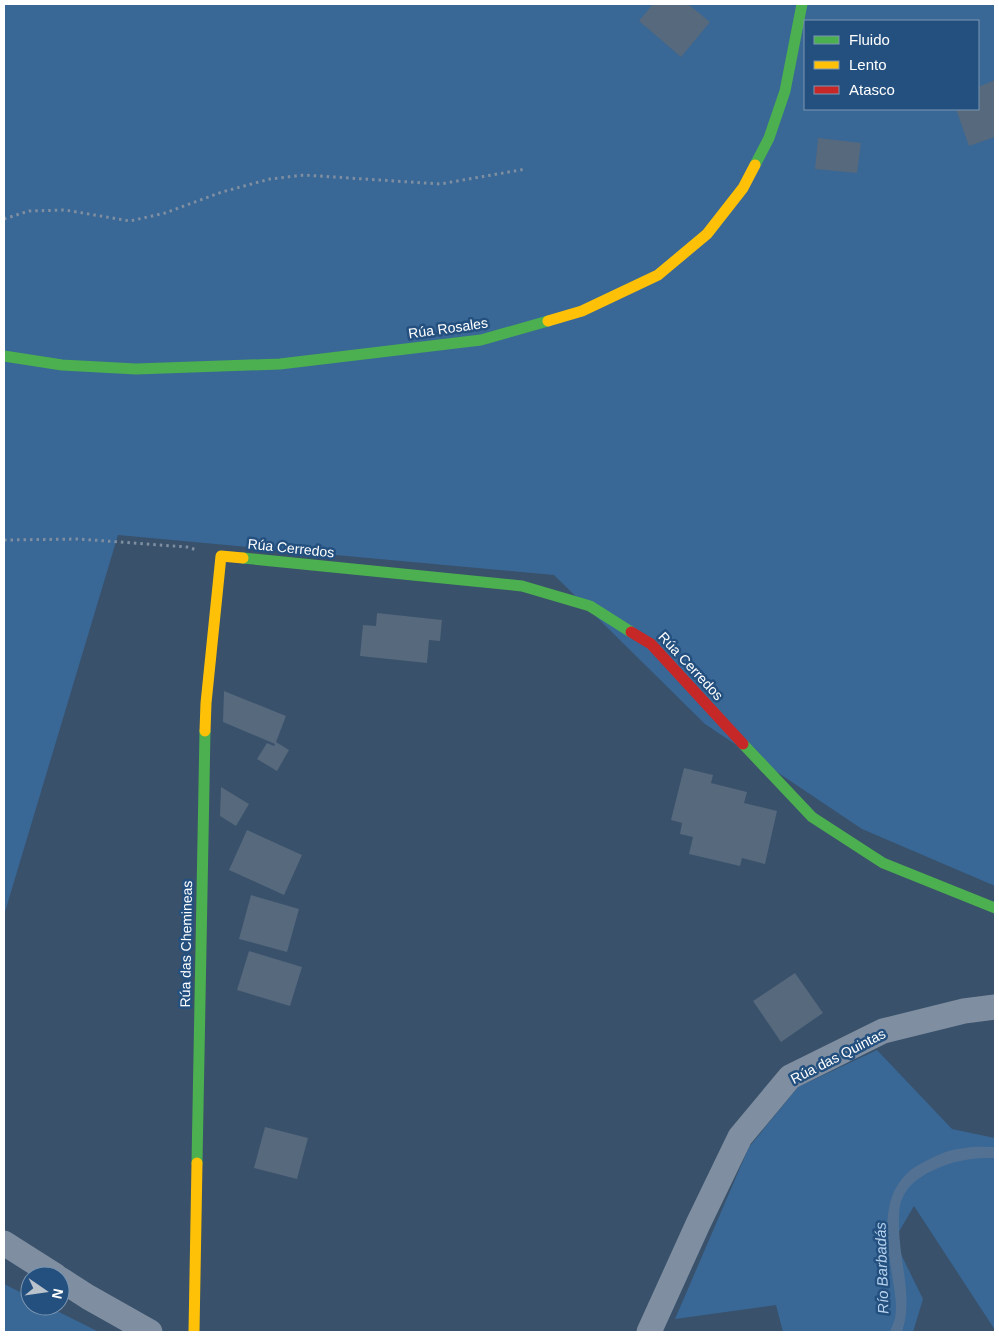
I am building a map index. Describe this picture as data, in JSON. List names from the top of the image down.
{
  "streets": {
    "street": [
      "Rúa Rosales",
      "Rúa Cerredos",
      "Rúa das Chemineas",
      "Rúa das Quintas"
    ]
  },
  "crossings": [
    ["Rúa Cerredos", "Rúa das Chemineas"]
  ],
  "water": ["Río Barbadás"],
  "legend": ["Fluido", "Lento", "Atasco"],
  "north": "right"
}
